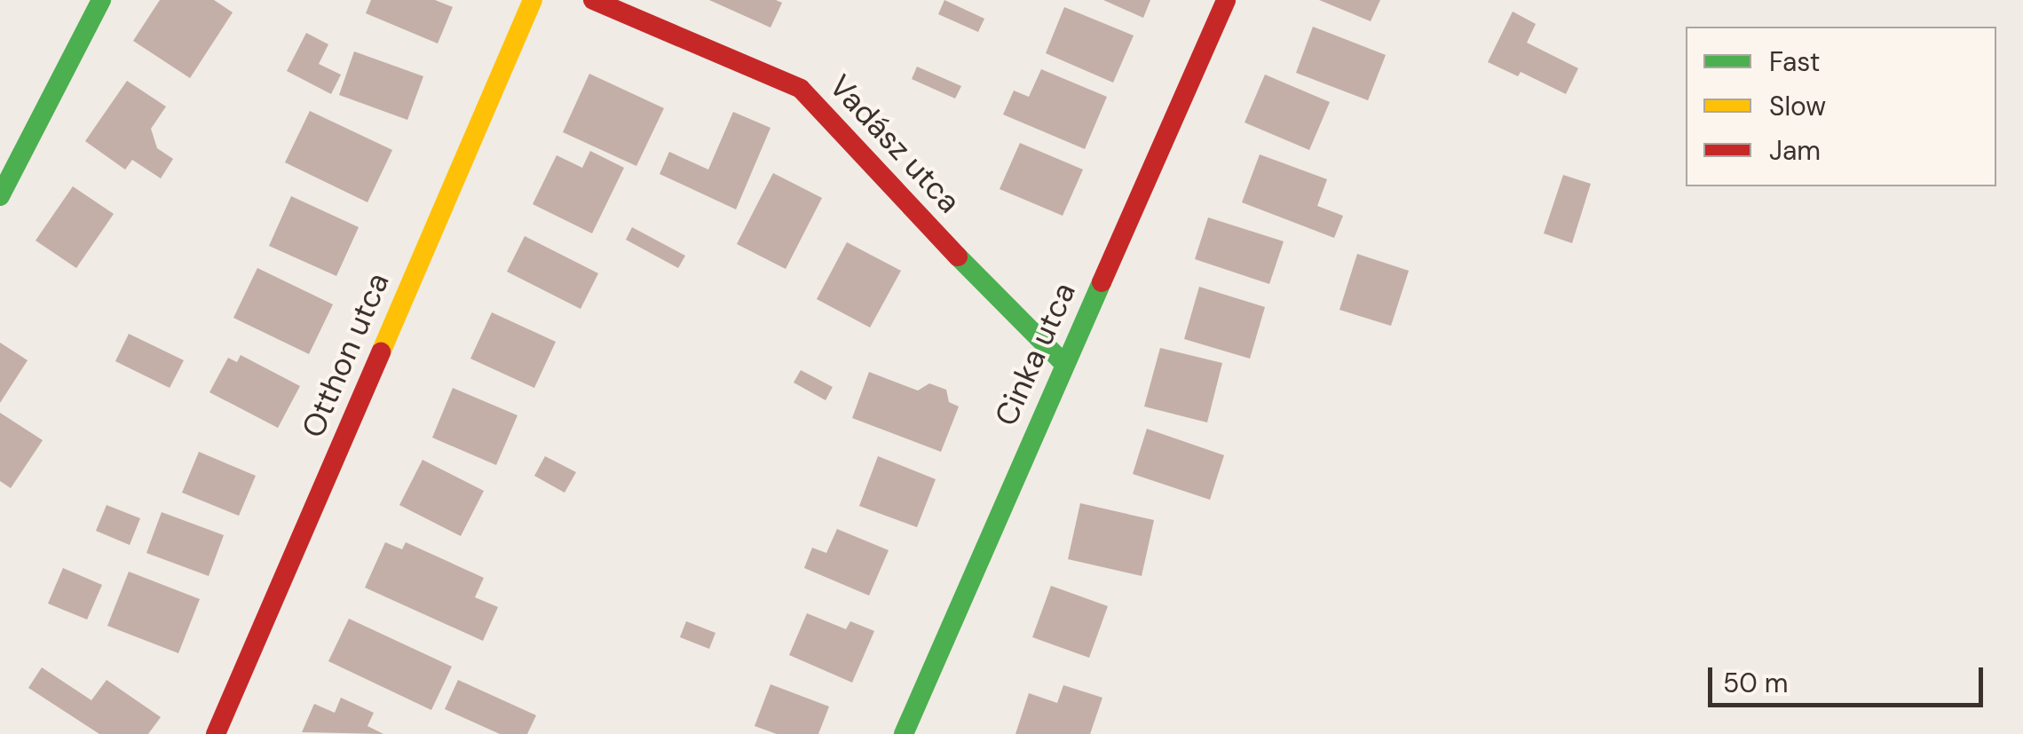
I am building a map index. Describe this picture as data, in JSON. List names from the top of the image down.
{
  "streets": {
    "street": ["Vadász utca", "Cinka utca", "Otthon utca"]
  },
  "crossings": [
    ["Vadász utca", "Cinka utca"]
  ],
  "legend": ["Fast", "Slow", "Jam"],
  "scale_bar": "50 m"
}
